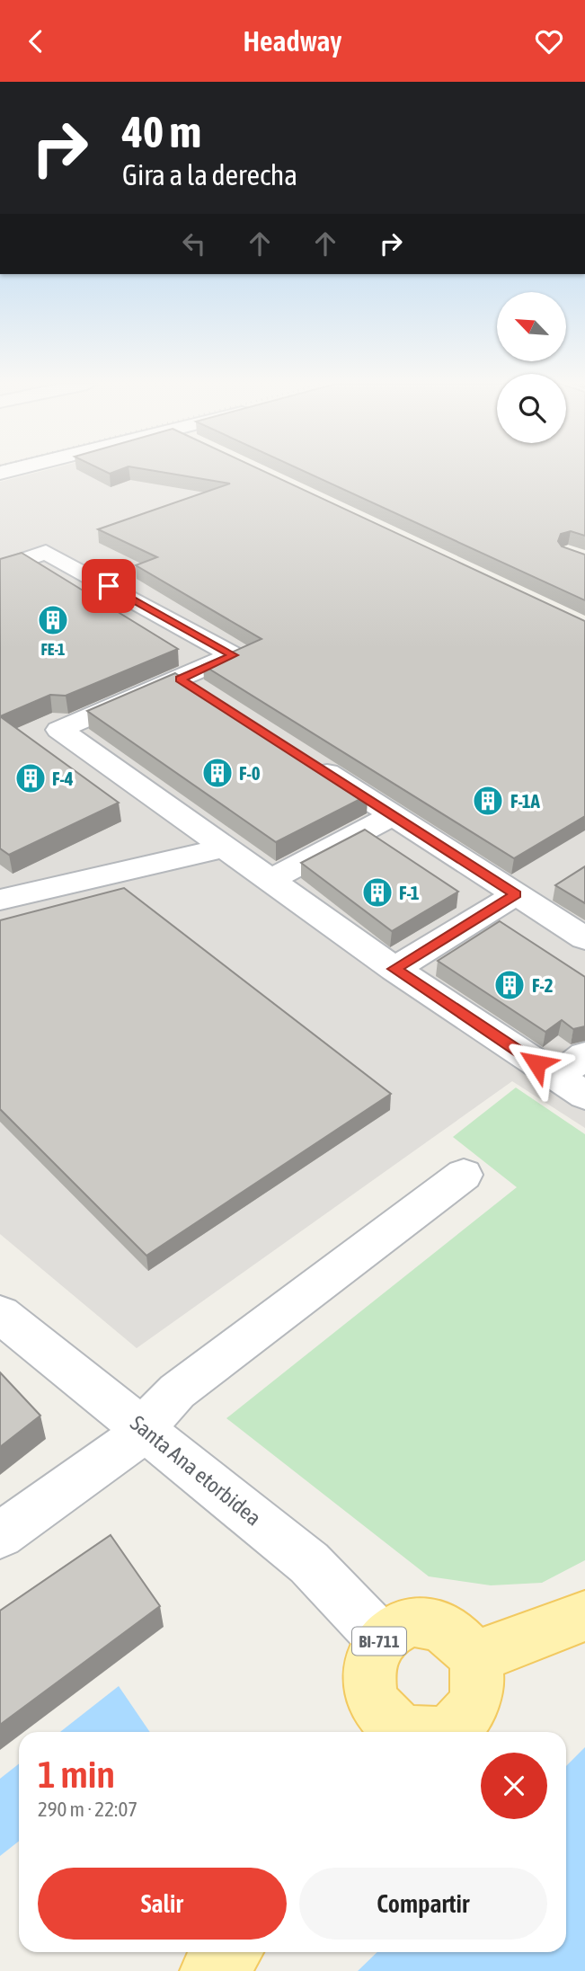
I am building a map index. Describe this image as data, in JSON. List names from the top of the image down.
{
  "streets": {
    "main road": ["BI-711"],
    "street": ["Santa Ana etorbidea"]
  },
  "crossings": [
    ["Santa Ana etorbidea", "BI-711"]
  ],
  "places": {
    "building": [
      "FE-1",
      "F-0",
      "F-4",
      "F-1A",
      "F-1",
      "F-2"
    ]
  },
  "north": "top left",
  "page": {
    "header": "Headway",
    "turn": ["40 m", "Gira a la derecha"],
    "heading": ["1 min", "290 m · 22:07"],
    "buttons": ["Salir", "Compartir"]
  }
}
